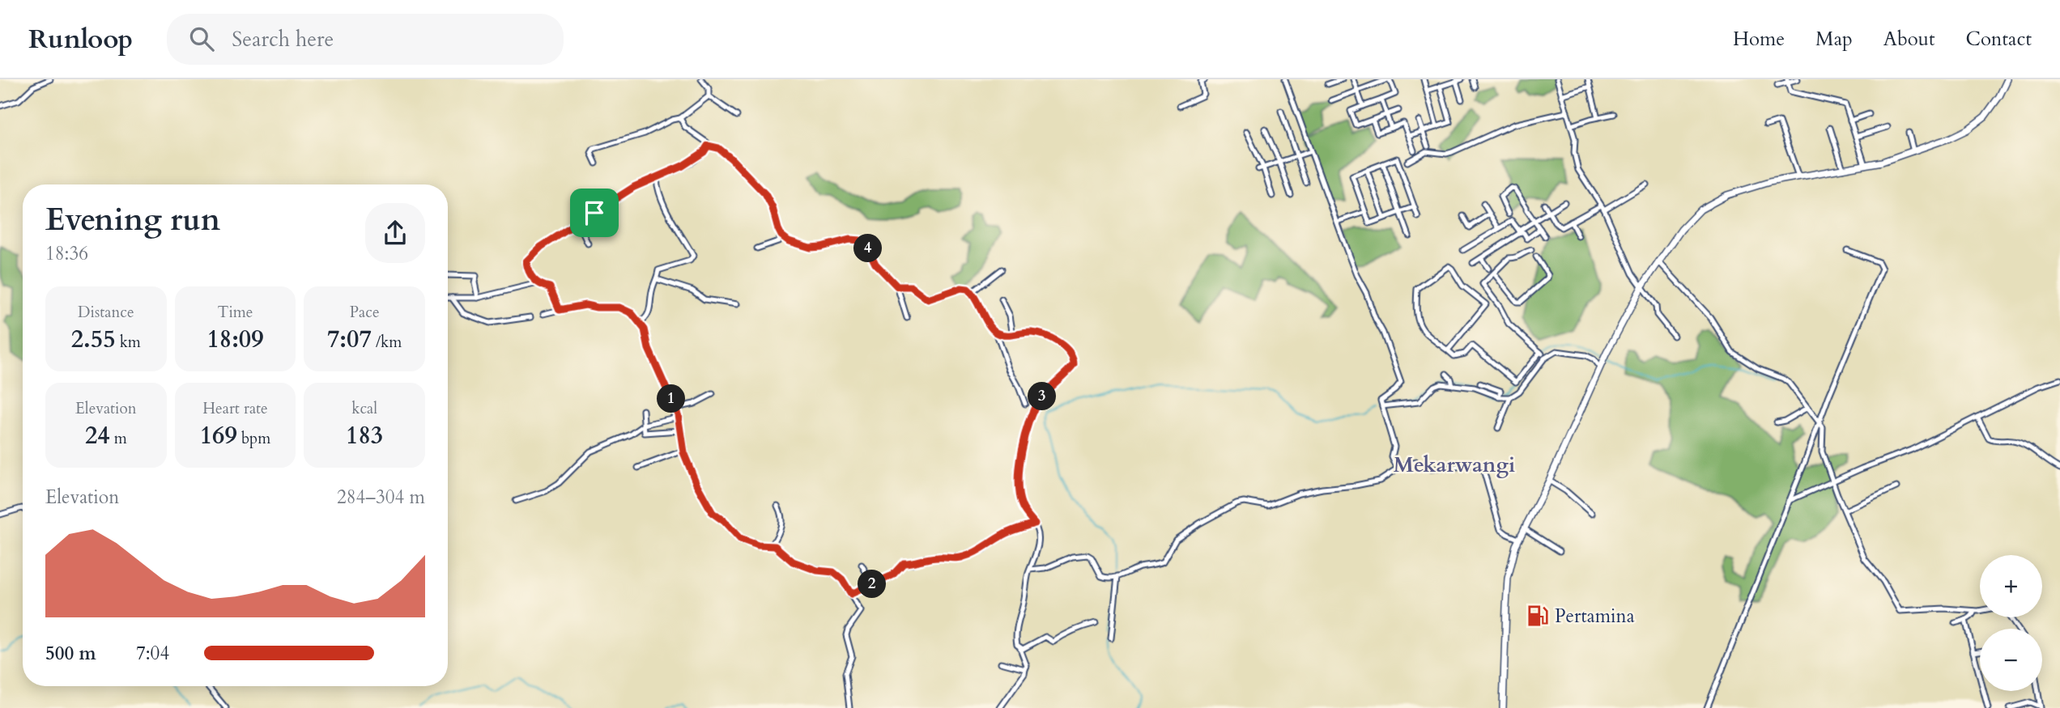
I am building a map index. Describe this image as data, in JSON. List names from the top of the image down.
{
  "districts": ["Mekarwangi"],
  "places": {
    "fuel station": ["Pertamina"]
  },
  "page": {
    "header": "Runloop",
    "search": "Search here",
    "nav": [
      "Home",
      "Map",
      "About",
      "Contact"
    ],
    "heading": ["Evening run", "18:36"],
    "pins": [
      "4",
      "3",
      "1",
      "2"
    ],
    "stats": [
      ["Distance", "2.55 km"],
      ["Time", "18:09"],
      ["Pace", "7:07 /km"],
      ["Elevation", "24 m"],
      ["Heart rate", "169 bpm"],
      ["kcal", "183"]
    ],
    "chart": ["Elevation", "284–304 m"],
    "map_buttons": ["+", "−"],
    "list": [
      {
        "name": "500 m",
        "note": "7:04"
      }
    ]
  }
}
